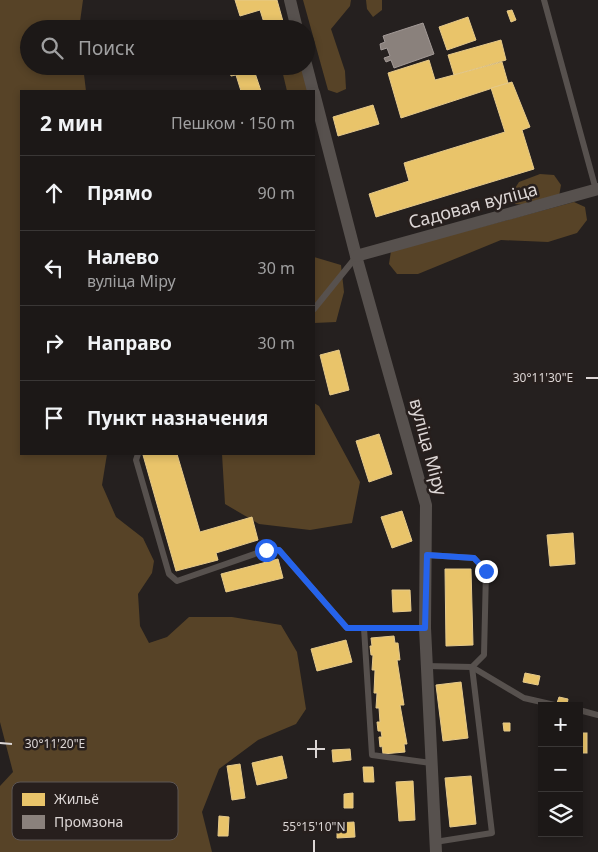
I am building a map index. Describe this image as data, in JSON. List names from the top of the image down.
{
  "streets": {
    "street": ["Садовая вуліца", "вуліца Міру"]
  },
  "crossings": [
    ["Садовая вуліца", "вуліца Міру"]
  ],
  "legend": ["Жильё", "Промзона"],
  "page": {
    "search": "Поиск",
    "heading": ["2 мин", "Пешком · 150 m"],
    "list": [
      ["Прямо", "90 m"],
      ["Налево", "вуліца Міру", "30 m"],
      ["Направо", "30 m"],
      "Пункт назначения"
    ],
    "map_buttons": ["+", "−"]
  },
  "coordinates": ["30°11'30\"E", "30°11'20\"E", "55°15'10\"N"]
}
